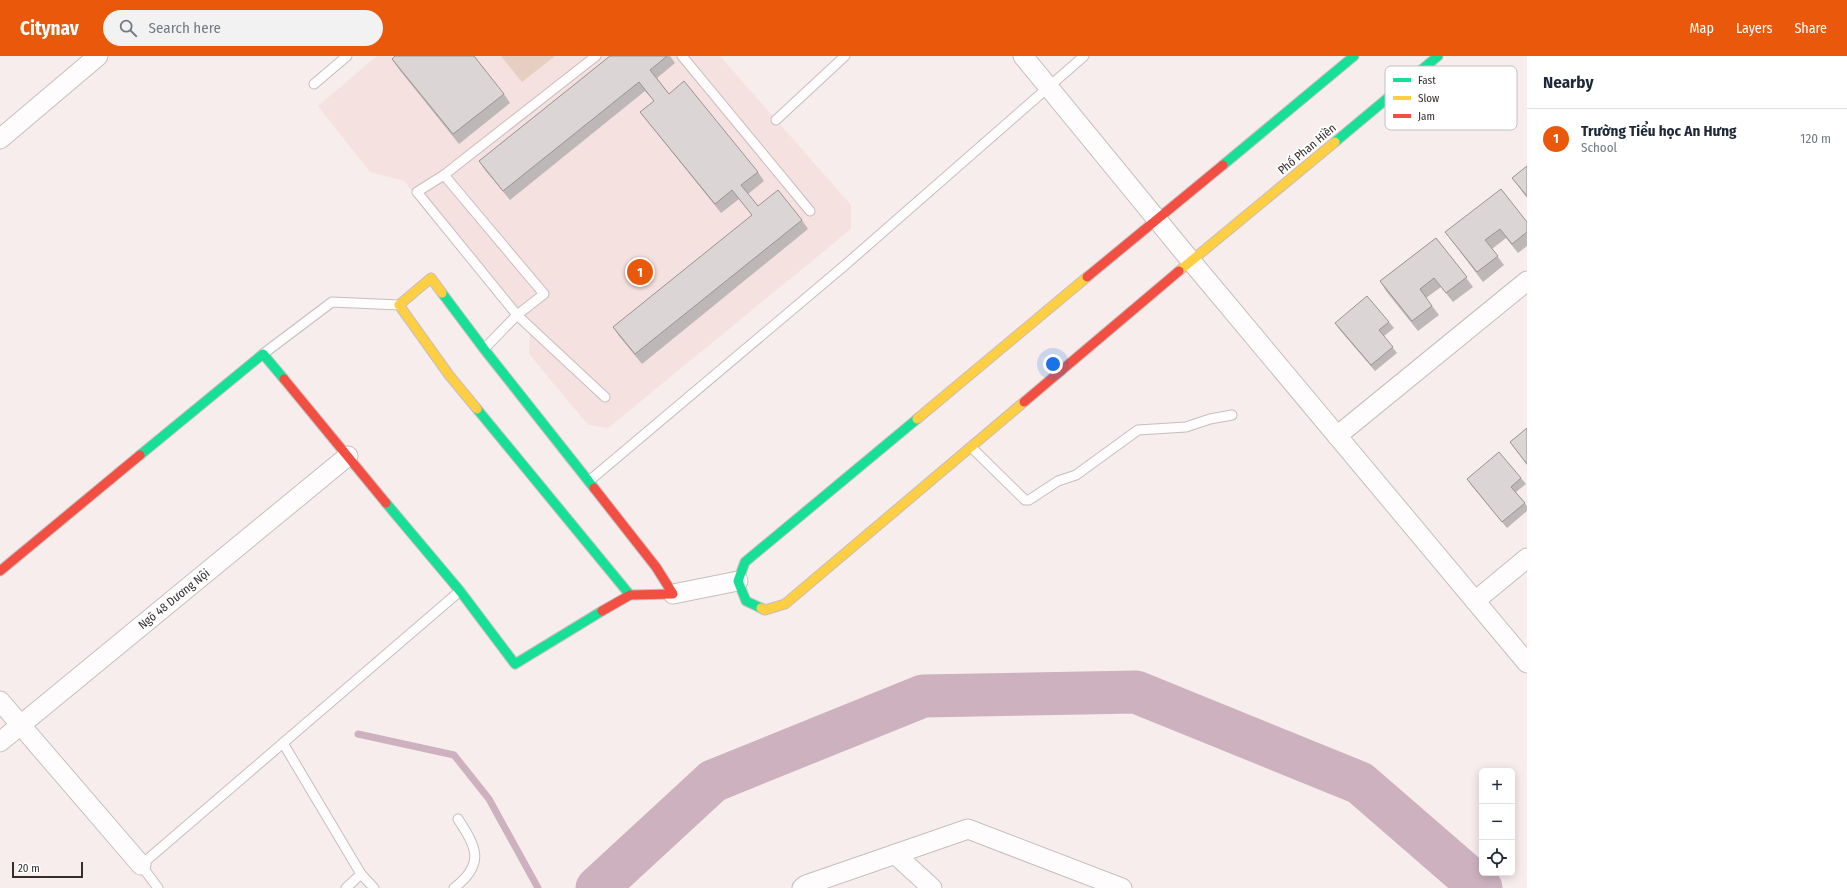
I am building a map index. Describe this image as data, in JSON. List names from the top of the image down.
{
  "streets": {
    "street": ["Phố Phan Hiền", "Ngõ 48 Dương Nội"]
  },
  "legend": ["Fast", "Slow", "Jam"],
  "scale_bar": "20 m",
  "page": {
    "header": "Citynav",
    "search": "Search here",
    "nav": ["Map", "Layers", "Share"],
    "heading": "Nearby",
    "list": [
      {
        "mark": "1",
        "name": "Trường Tiểu học An Hưng",
        "note": "School",
        "value": "120 m"
      }
    ],
    "pins": "1",
    "map_buttons": ["+", "−"],
    "scale": "20 m"
  }
}
